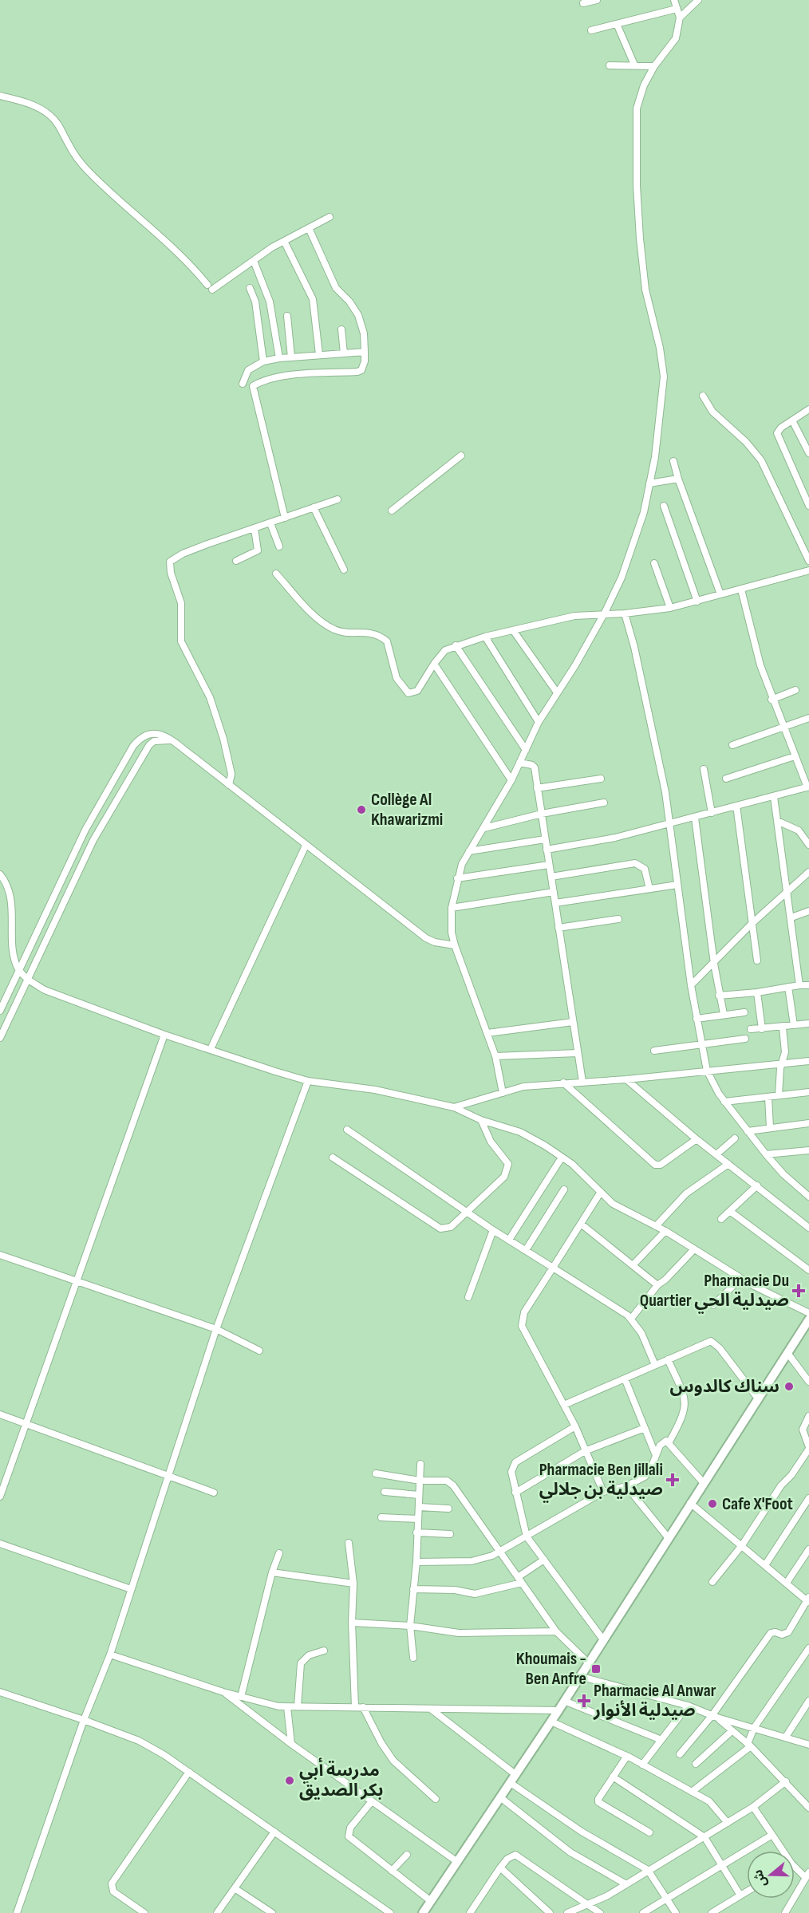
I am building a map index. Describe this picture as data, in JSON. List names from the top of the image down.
{
  "places": {
    "other": [
      "Collège Al Khawarizmi",
      "سناك كالدوس",
      "Cafe X'Foot",
      "مدرسة أبي بكر الصديق"
    ],
    "health": ["Pharmacie Du Quartier صيدلية الحي", "Pharmacie Ben Jillali صيدلية بن جلالي", "Pharmacie Al Anwar صيدلية الأنوار"],
    "transit": ["Khoumais - Ben Anfre"]
  },
  "north": "left"
}
